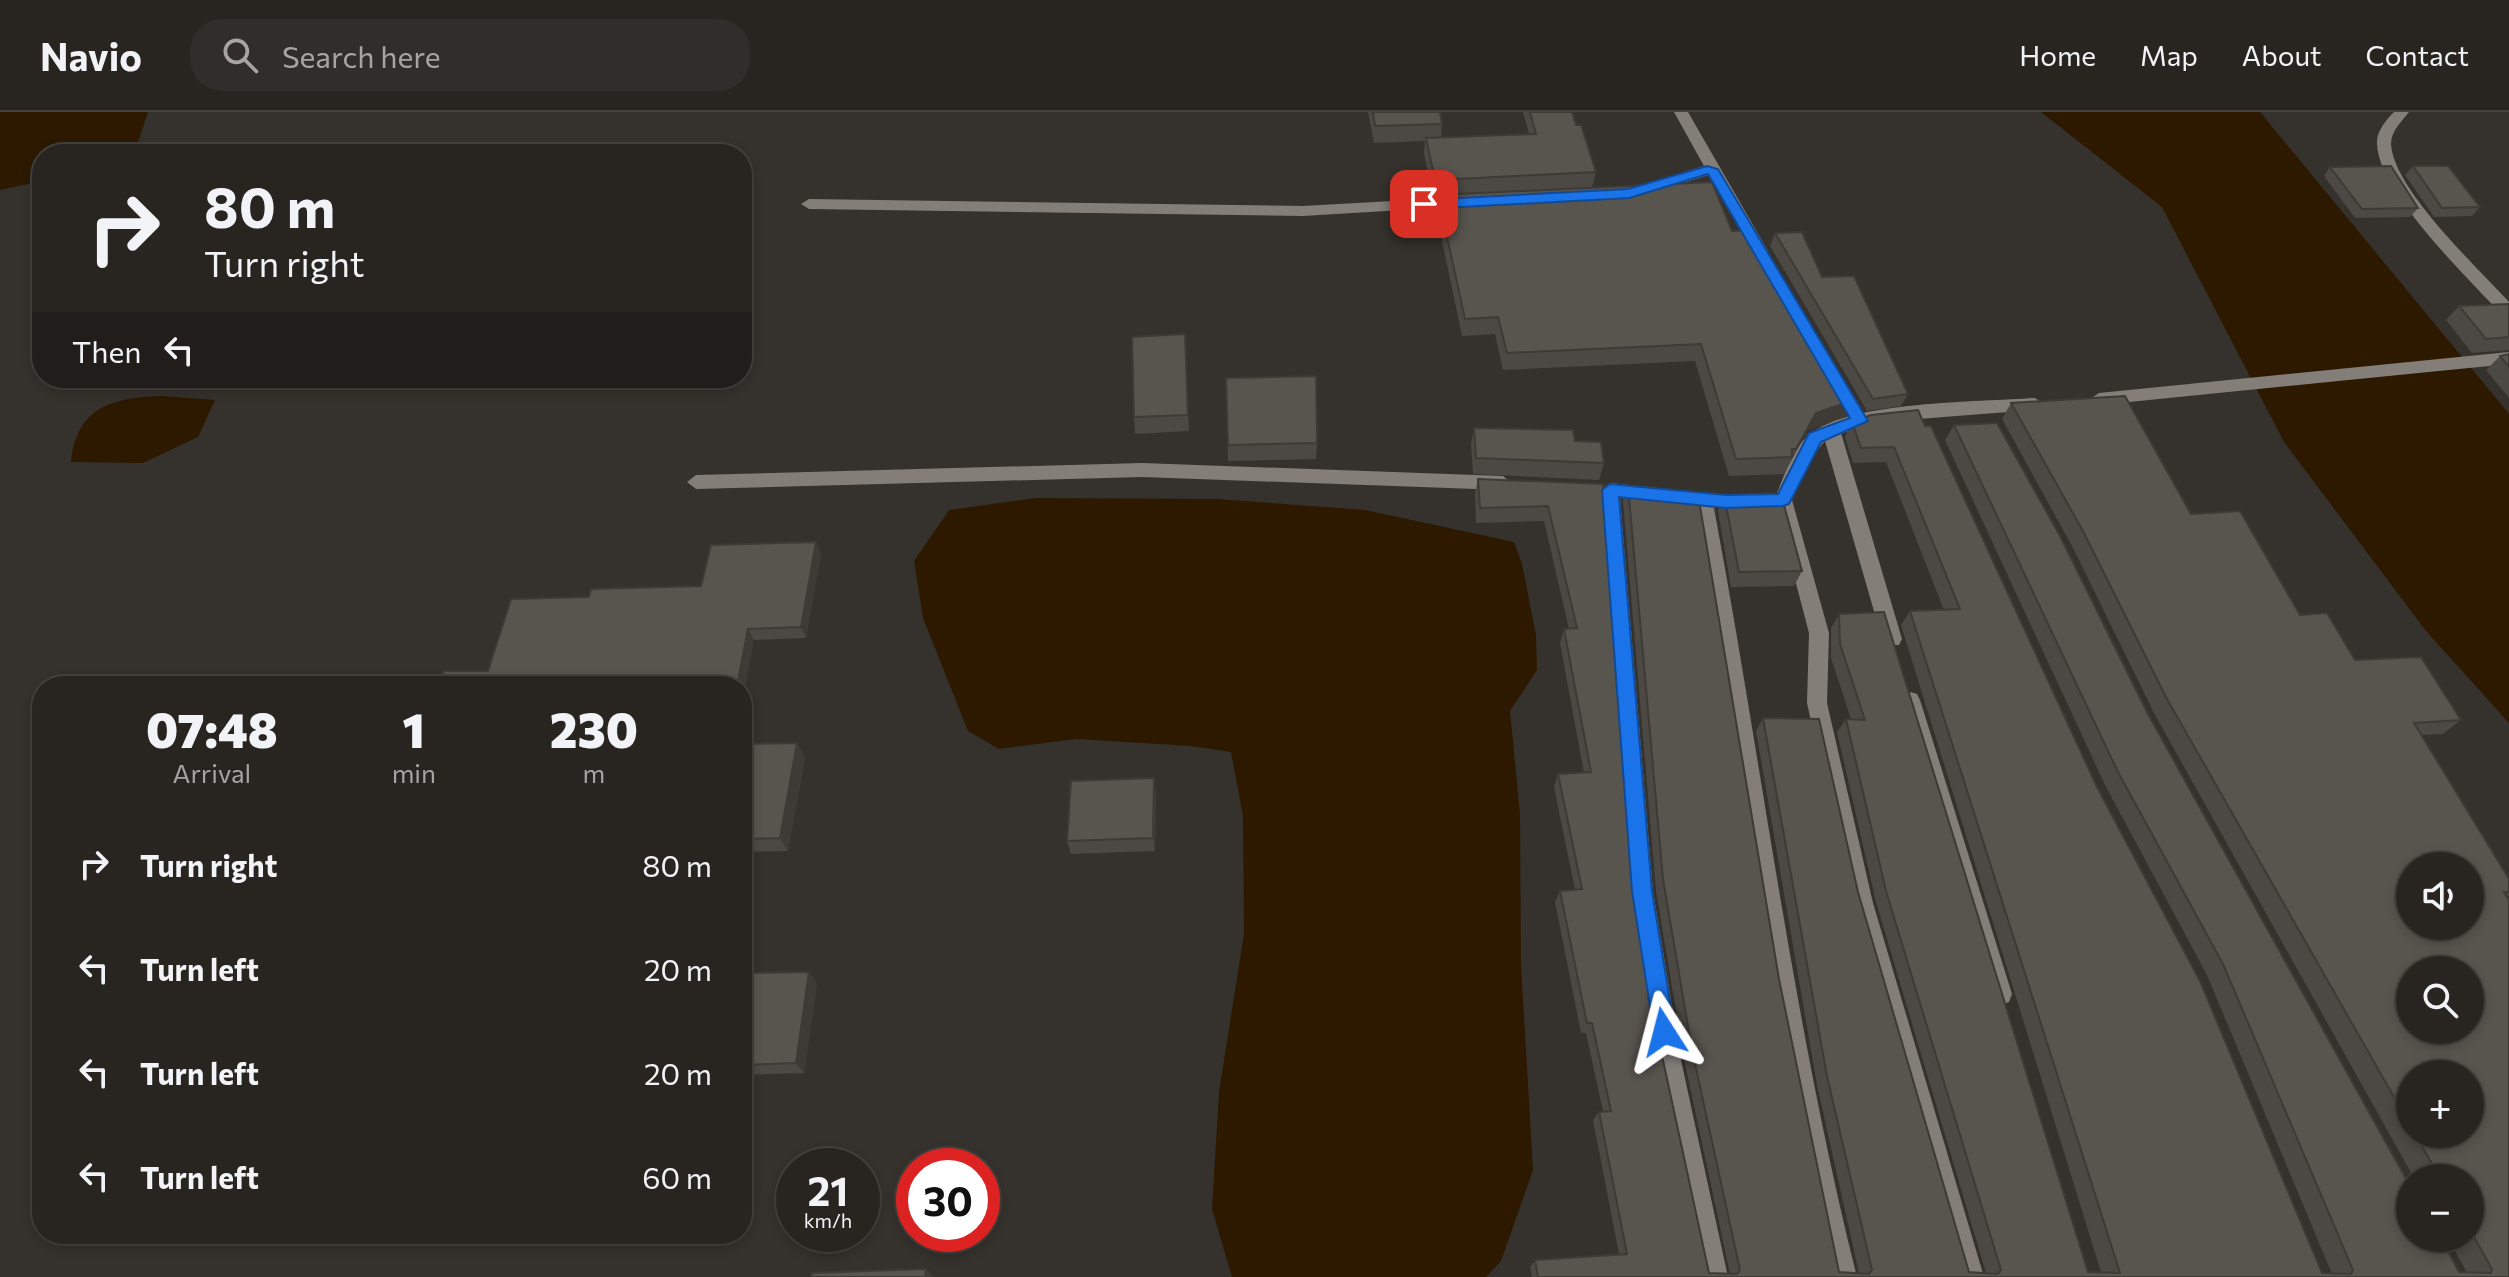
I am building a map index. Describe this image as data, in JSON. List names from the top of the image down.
{
  "page": {
    "header": "Navio",
    "search": "Search here",
    "nav": [
      "Home",
      "Map",
      "About",
      "Contact"
    ],
    "turn": ["80 m", "Turn right"],
    "then": "Then",
    "eta": [
      "07:48",
      "Arrival",
      "1",
      "min",
      "230",
      "m"
    ],
    "list": [
      {
        "name": "Turn right",
        "value": "80 m"
      },
      {
        "name": "Turn left",
        "value": "20 m"
      },
      {
        "name": "Turn left",
        "value": "20 m"
      },
      {
        "name": "Turn left",
        "value": "60 m"
      }
    ],
    "map_buttons": ["+", "−"],
    "speed": "21 km/h",
    "limit": "30"
  }
}
